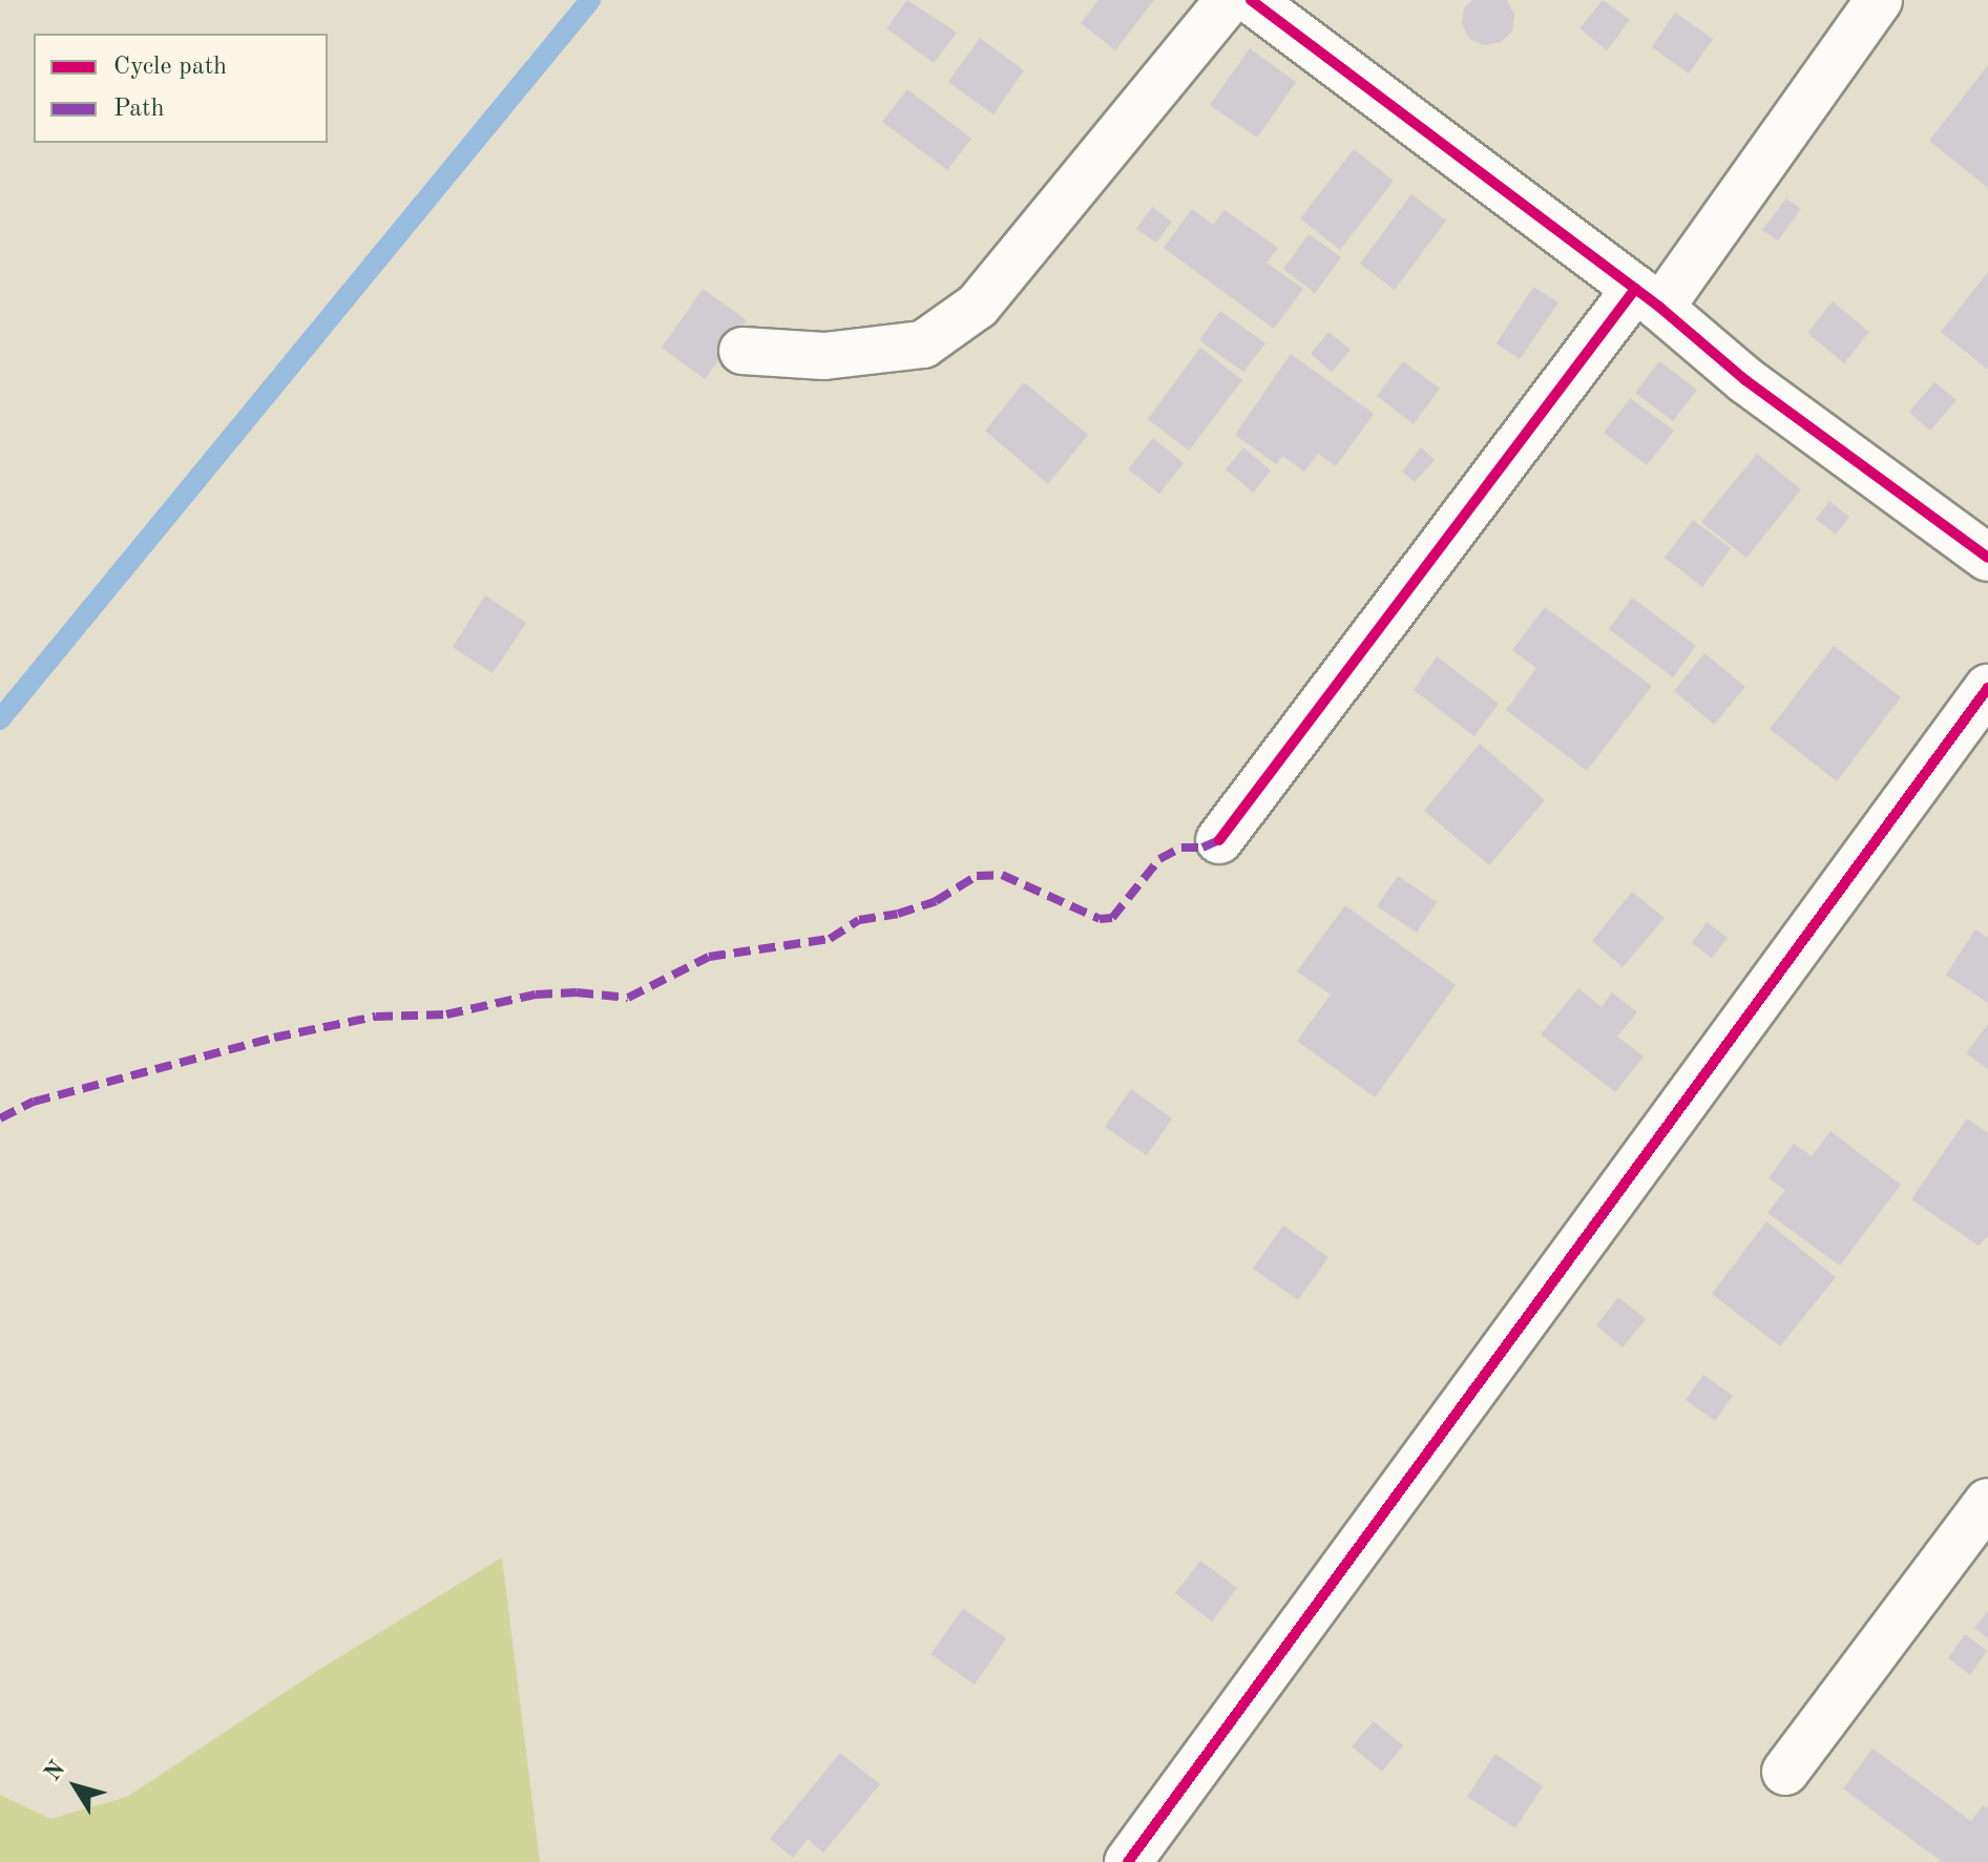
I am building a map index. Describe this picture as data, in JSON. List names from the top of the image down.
{
  "legend": ["Cycle path", "Path"],
  "north": "top left"
}
